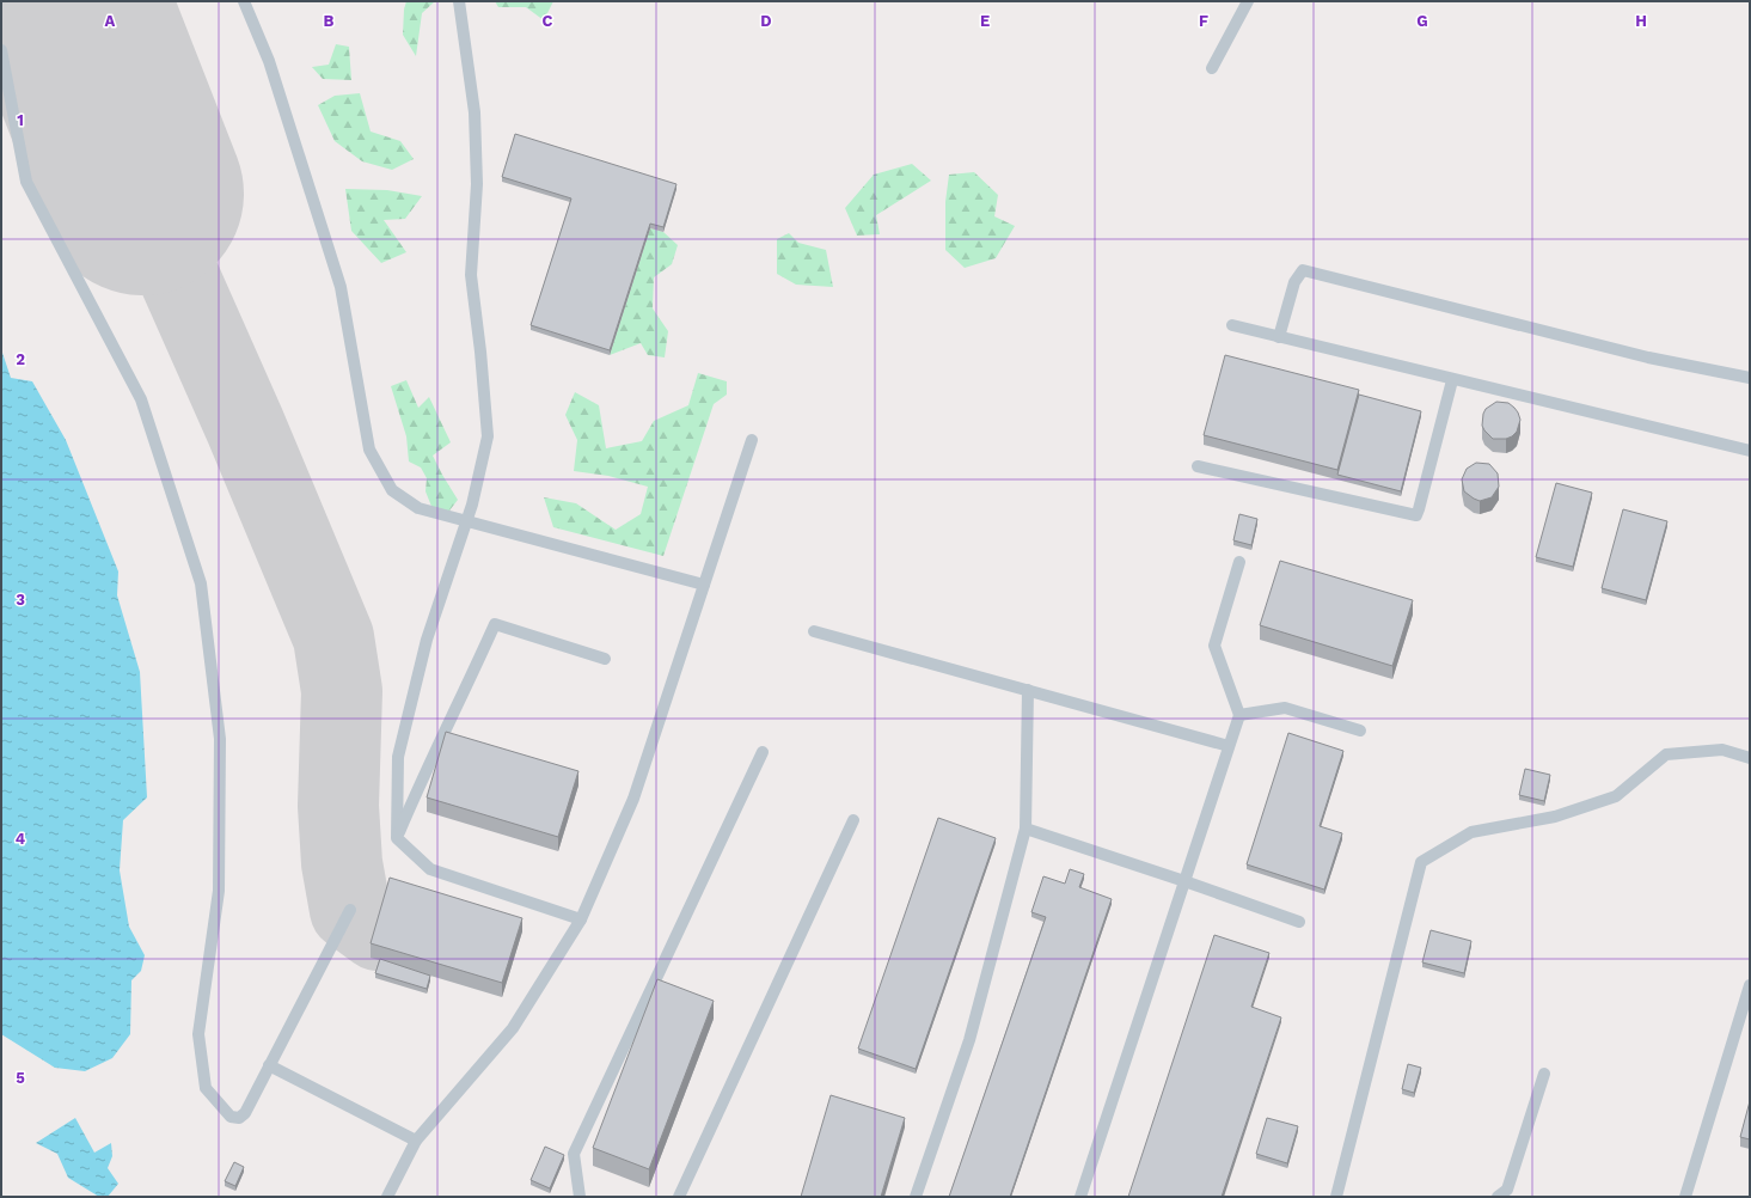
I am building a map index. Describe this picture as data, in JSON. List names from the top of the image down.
{
  "grid": {
    "columns": [
      "A",
      "B",
      "C",
      "D",
      "E",
      "F",
      "G",
      "H"
    ],
    "rows": [
      "1",
      "2",
      "3",
      "4",
      "5"
    ]
  }
}
